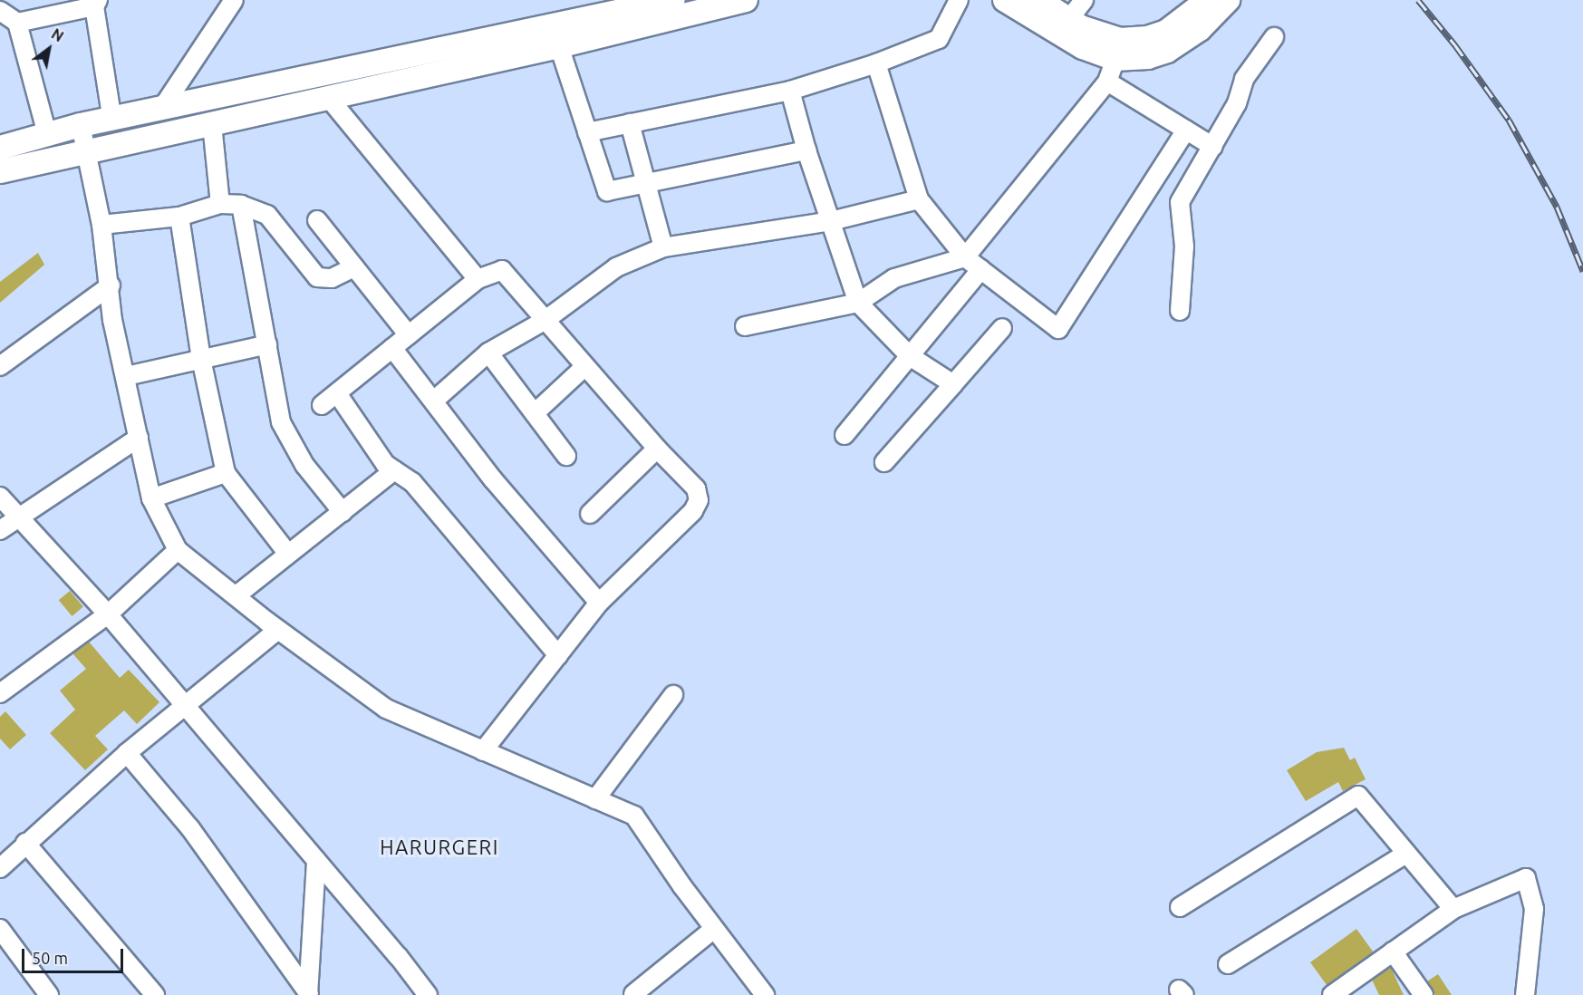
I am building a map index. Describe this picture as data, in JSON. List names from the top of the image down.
{
  "districts": ["HARURGERI"],
  "scale_bar": "50 m",
  "north": "top right"
}
